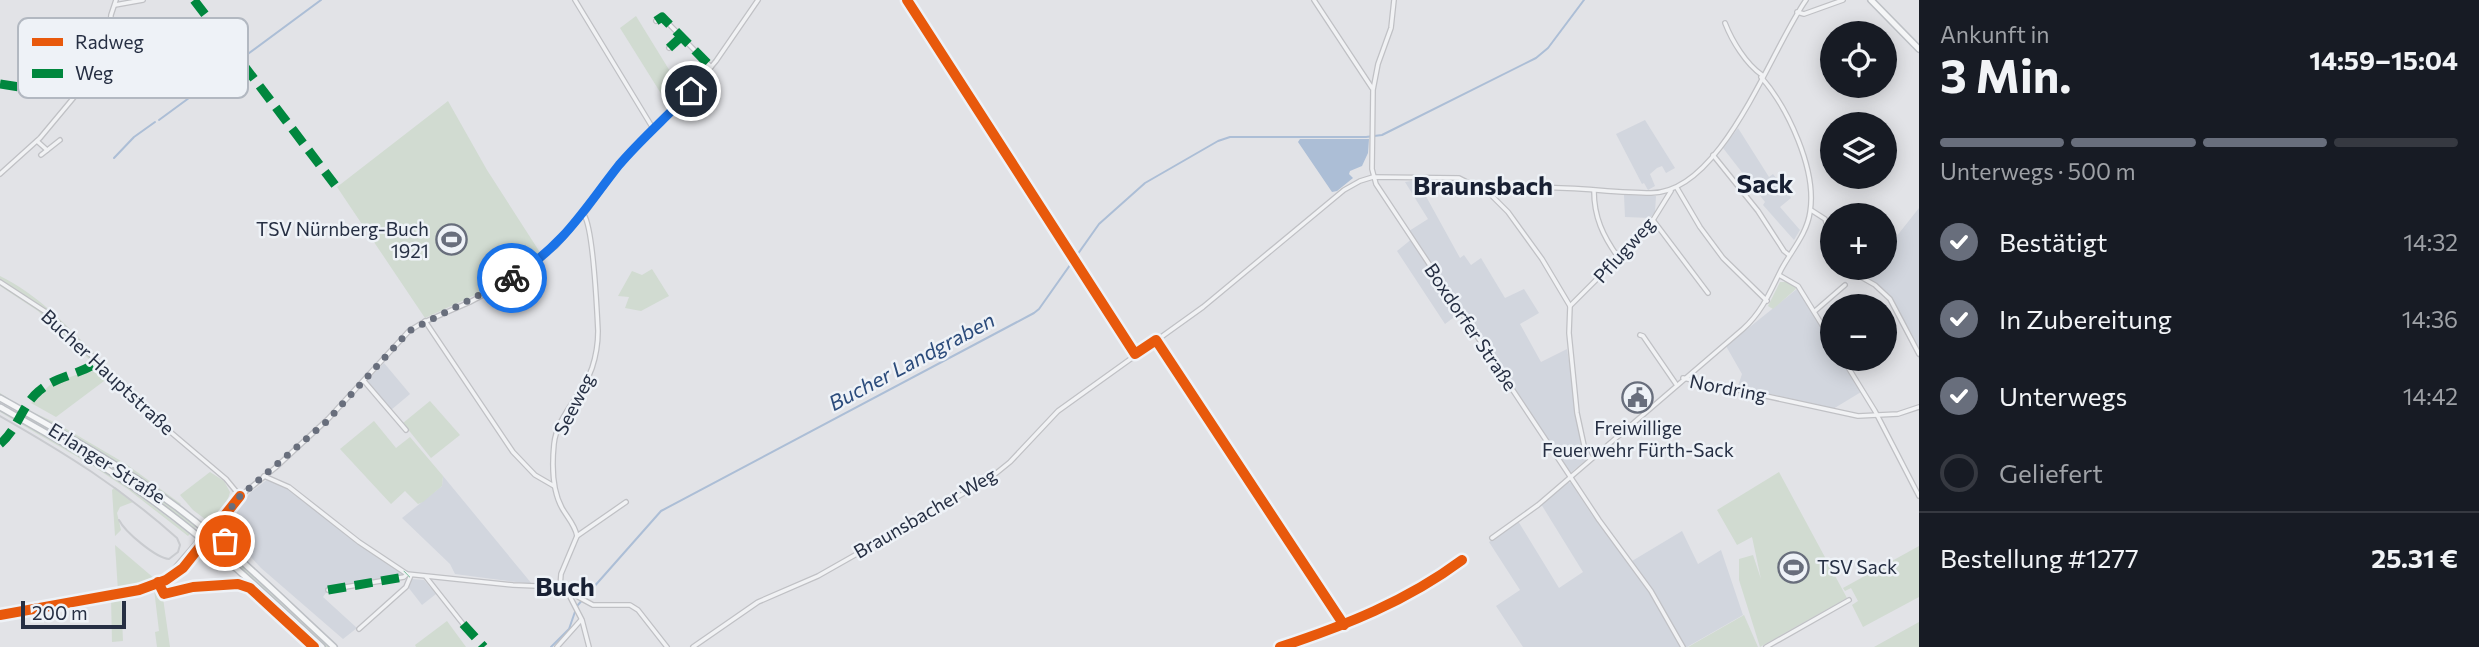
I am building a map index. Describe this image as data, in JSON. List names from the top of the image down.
{
  "streets": {
    "main road": ["Erlanger Straße"],
    "street": [
      "Pflugweg",
      "Boxdorfer Straße",
      "Bucher Hauptstraße",
      "Nordring",
      "Seeweg",
      "Braunsbacher Weg"
    ]
  },
  "crossings": [
    ["Boxdorfer Straße", "Nordring"],
    ["Boxdorfer Straße", "Braunsbacher Weg"]
  ],
  "districts": ["Sack", "Braunsbach", "Buch"],
  "water": ["Bucher Landgraben"],
  "places": {
    "sports": ["TSV Nürnberg-Buch 1921", "TSV Sack"],
    "public building": ["Freiwillige Feuerwehr Fürth-Sack"]
  },
  "legend": ["Radweg", "Weg"],
  "scale_bar": "200 m",
  "page": {
    "heading": ["3 Min.", "Ankunft in", "14:59–15:04"],
    "panel": ["Bestellung #1277", "25.31 €"],
    "map_buttons": ["+", "−"],
    "bar": "Unterwegs · 500 m",
    "list": [
      ["Bestätigt", "14:32"],
      ["In Zubereitung", "14:36"],
      ["Unterwegs", "14:42"],
      "Geliefert"
    ],
    "scale": "200 m"
  }
}
